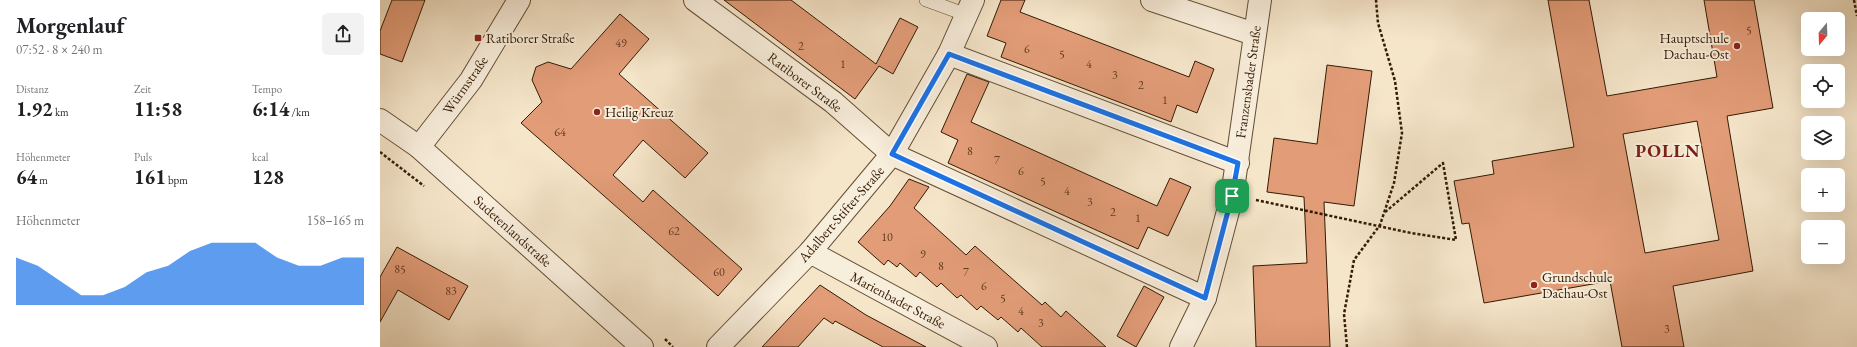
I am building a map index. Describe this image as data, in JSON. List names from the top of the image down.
{
  "streets": {
    "street": [
      "Ratiborer Straße",
      "Franzensbader Straße",
      "Würmstraße",
      "Adalbert-Stifter-Straße",
      "Sudetenlandstraße",
      "Marienbader Straße"
    ]
  },
  "crossings": [
    ["Ratiborer Straße", "Franzensbader Straße"],
    ["Ratiborer Straße", "Adalbert-Stifter-Straße"],
    ["Würmstraße", "Sudetenlandstraße"],
    ["Adalbert-Stifter-Straße", "Marienbader Straße"]
  ],
  "districts": ["POLLN"],
  "places": {
    "transit": ["Ratiborer Straße"],
    "other": ["Hauptschule Dachau-Ost", "Heilig Kreuz", "Grundschule Dachau-Ost"]
  },
  "house_numbers": [
    "5",
    "49",
    "2",
    "6",
    "5",
    "1",
    "4",
    "3",
    "2",
    "1",
    "64",
    "8",
    "7",
    "6",
    "5",
    "4",
    "3",
    "2",
    "1",
    "62",
    "10",
    "9",
    "8",
    "85",
    "60",
    "7",
    "6",
    "83",
    "5",
    "4",
    "3",
    "3"
  ],
  "north": "bottom",
  "page": {
    "heading": ["Morgenlauf", "07:52 · 8 × 240 m"],
    "map_buttons": ["+", "−"],
    "stats": [
      ["Distanz", "1.92 km"],
      ["Zeit", "11:58"],
      ["Tempo", "6:14 /km"],
      ["Höhenmeter", "64 m"],
      ["Puls", "161 bpm"],
      ["kcal", "128"]
    ],
    "chart": ["Höhenmeter", "158–165 m"]
  }
}
